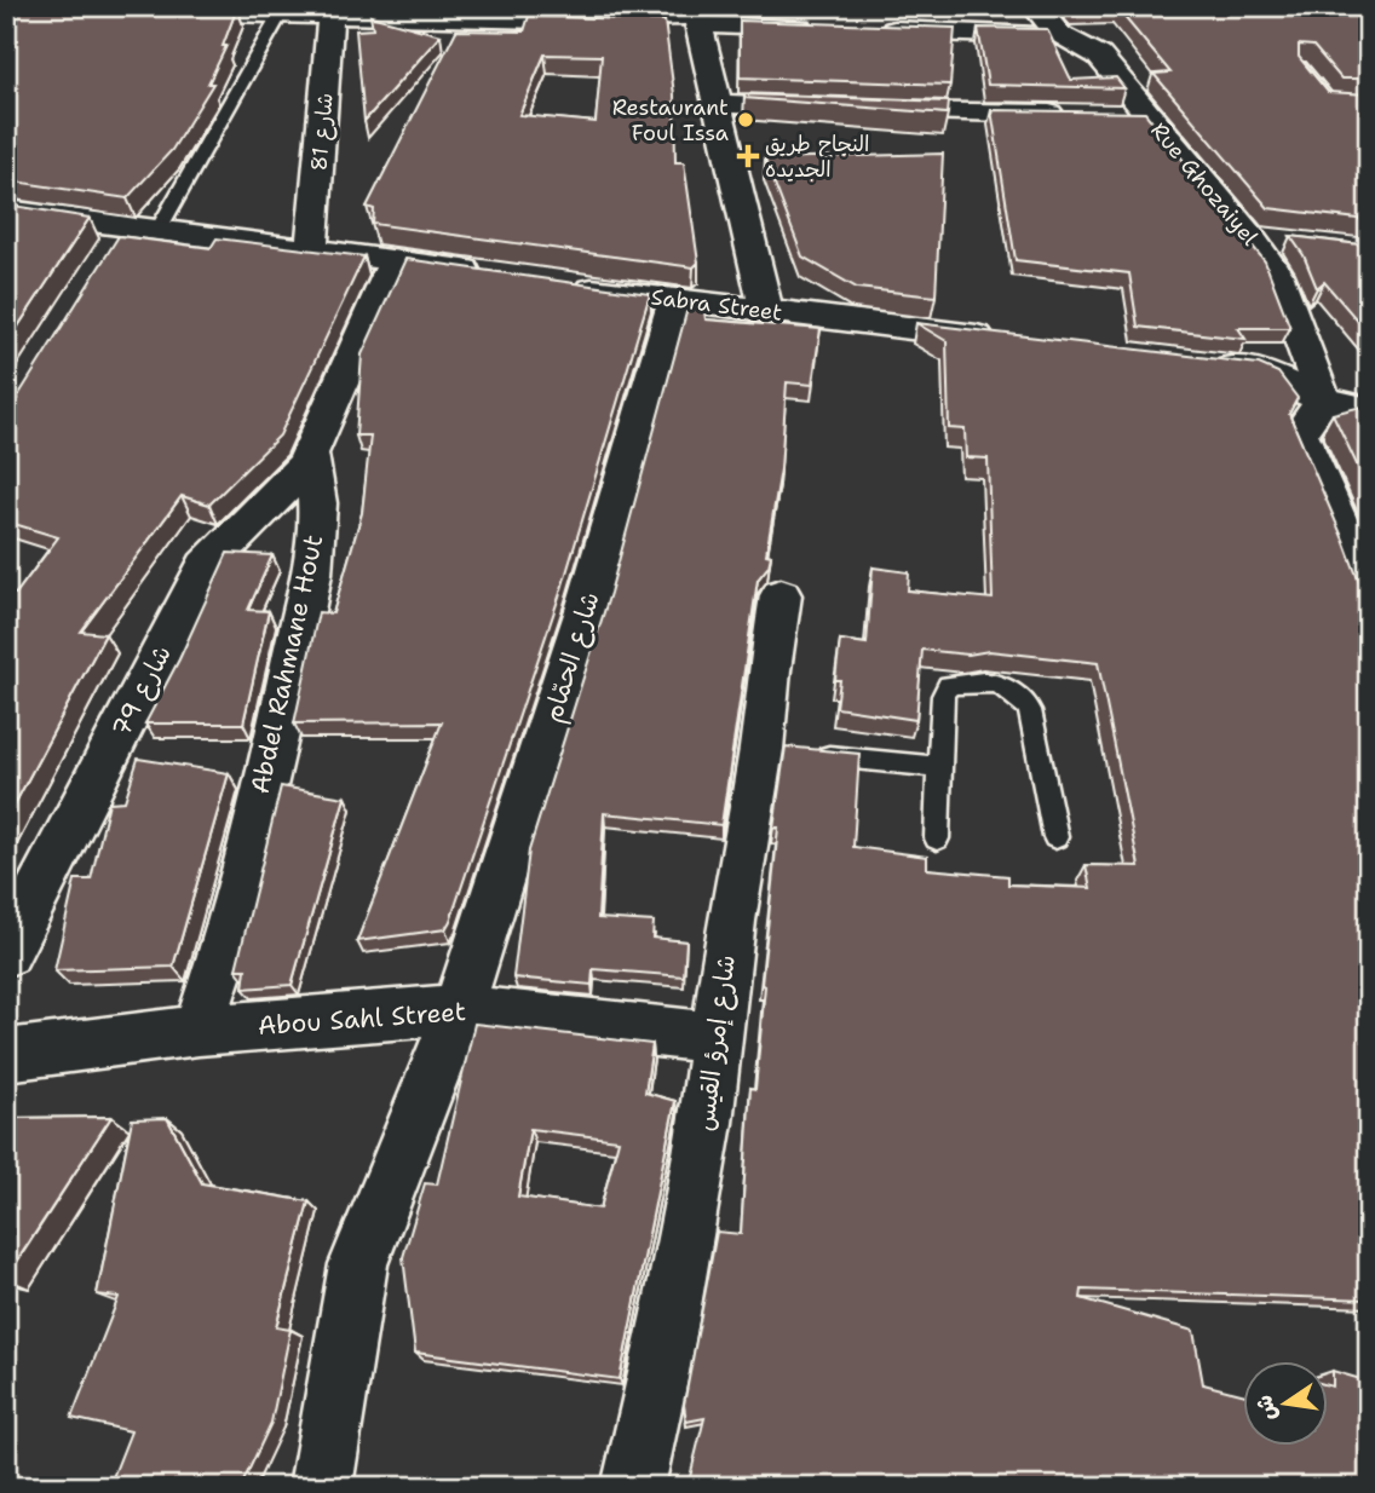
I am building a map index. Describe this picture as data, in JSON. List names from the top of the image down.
{
  "streets": {
    "street": [
      "شارع 81",
      "Rue Ghozaiyel",
      "Sabra Street",
      "شارع الحمّام",
      "Abdel Rahmane Hout",
      "شارع 79",
      "Abou Sahl Street",
      "شارع إمرؤ القيس"
    ]
  },
  "crossings": [
    ["Sabra Street", "شارع الحمّام"],
    ["شارع الحمّام", "Abou Sahl Street"],
    ["Abdel Rahmane Hout", "شارع 79"],
    ["Abdel Rahmane Hout", "Abou Sahl Street"],
    ["Abou Sahl Street", "شارع إمرؤ القيس"]
  ],
  "places": {
    "other": ["Restaurant Foul Issa"],
    "health": ["النجاح طريق الجديده"]
  },
  "north": "left"
}
